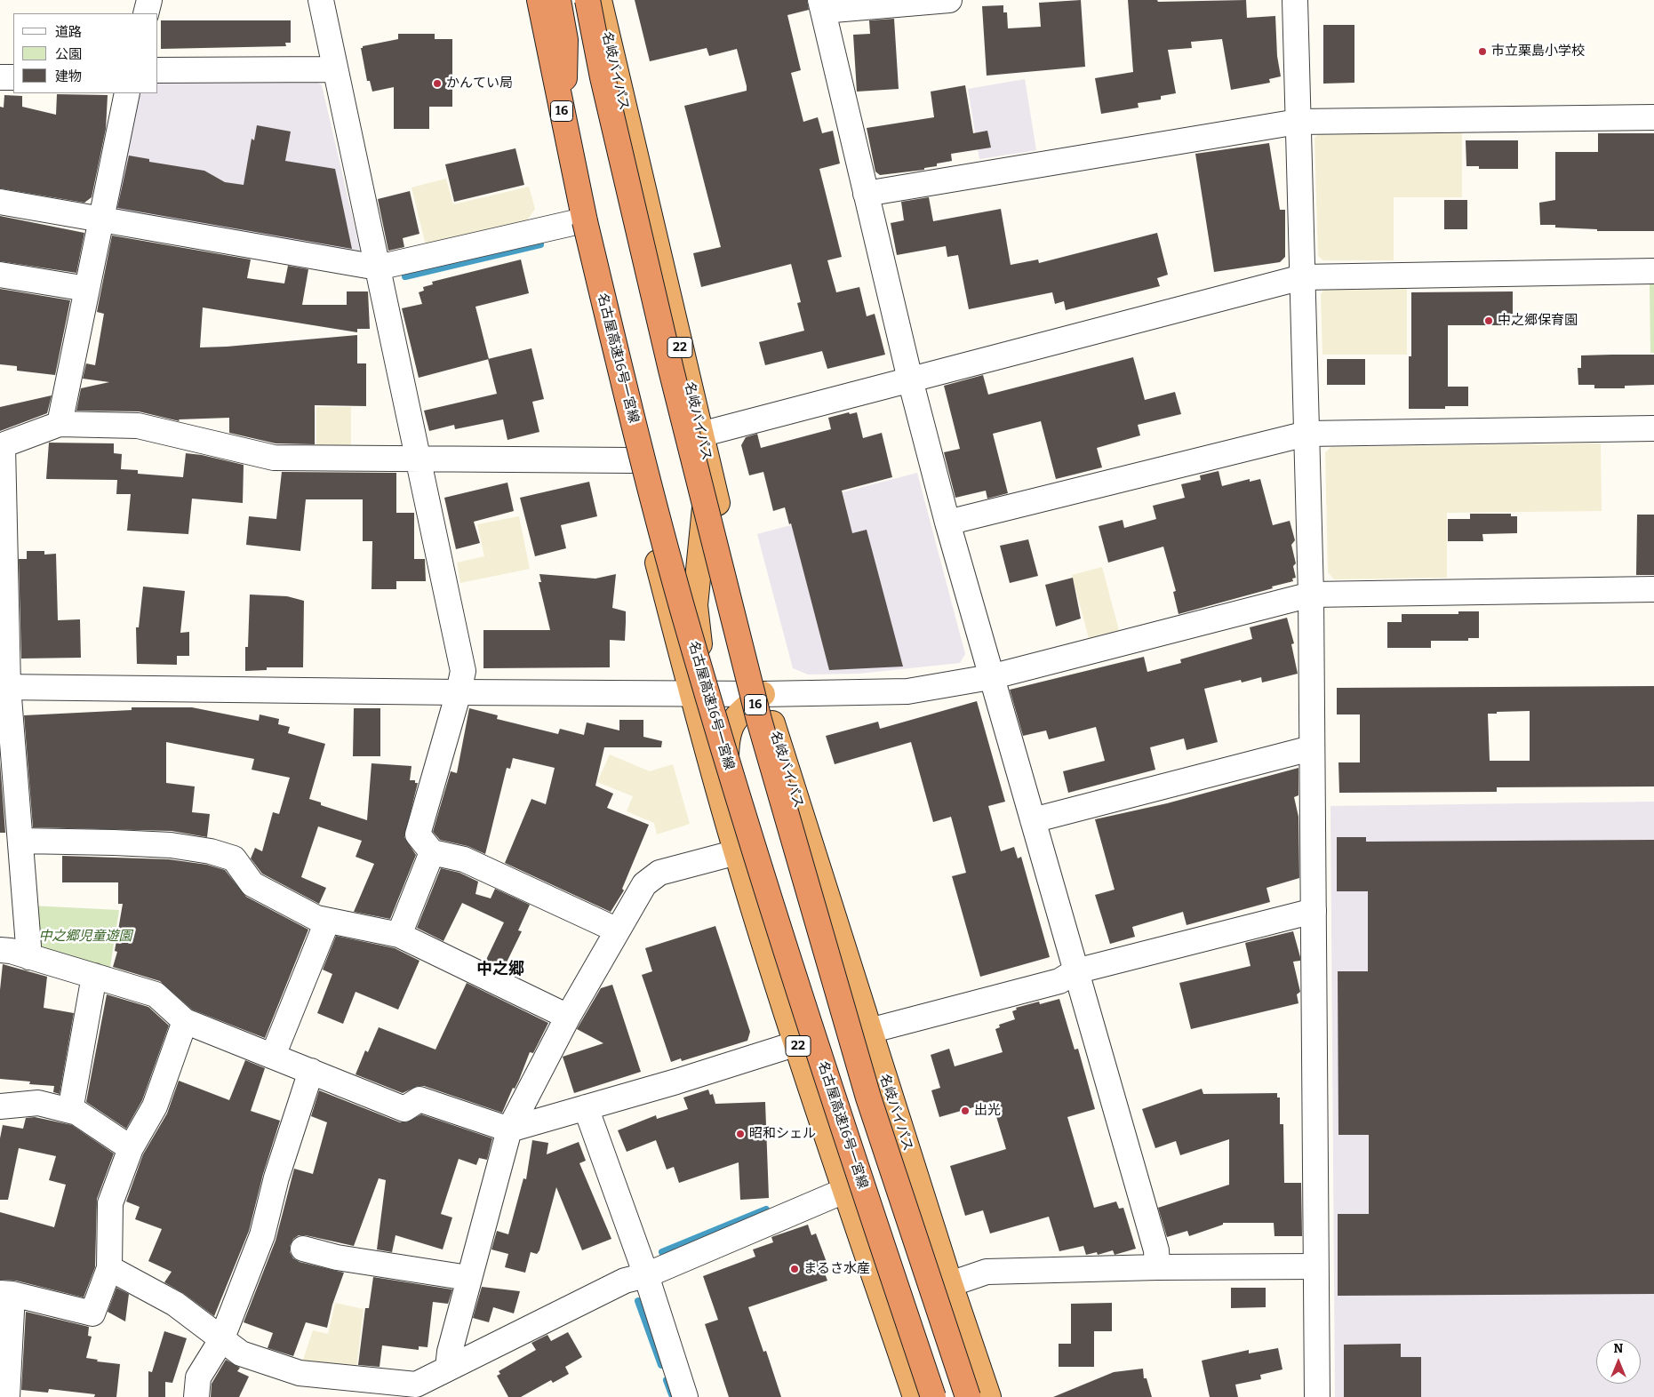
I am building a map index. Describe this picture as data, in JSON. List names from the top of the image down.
{
  "streets": {
    "highway": [
      "名岐バイパス",
      "16",
      "22",
      "名古屋高速16号一宮線"
    ]
  },
  "districts": ["中之郷"],
  "parks": ["中之郷児童遊園"],
  "places": [
    "市立栗島小学校",
    "かんてい局",
    "中之郷保育園",
    "出光",
    "昭和シェル",
    "まるさ水産"
  ],
  "legend": ["道路", "公園", "建物"],
  "north": "top"
}
